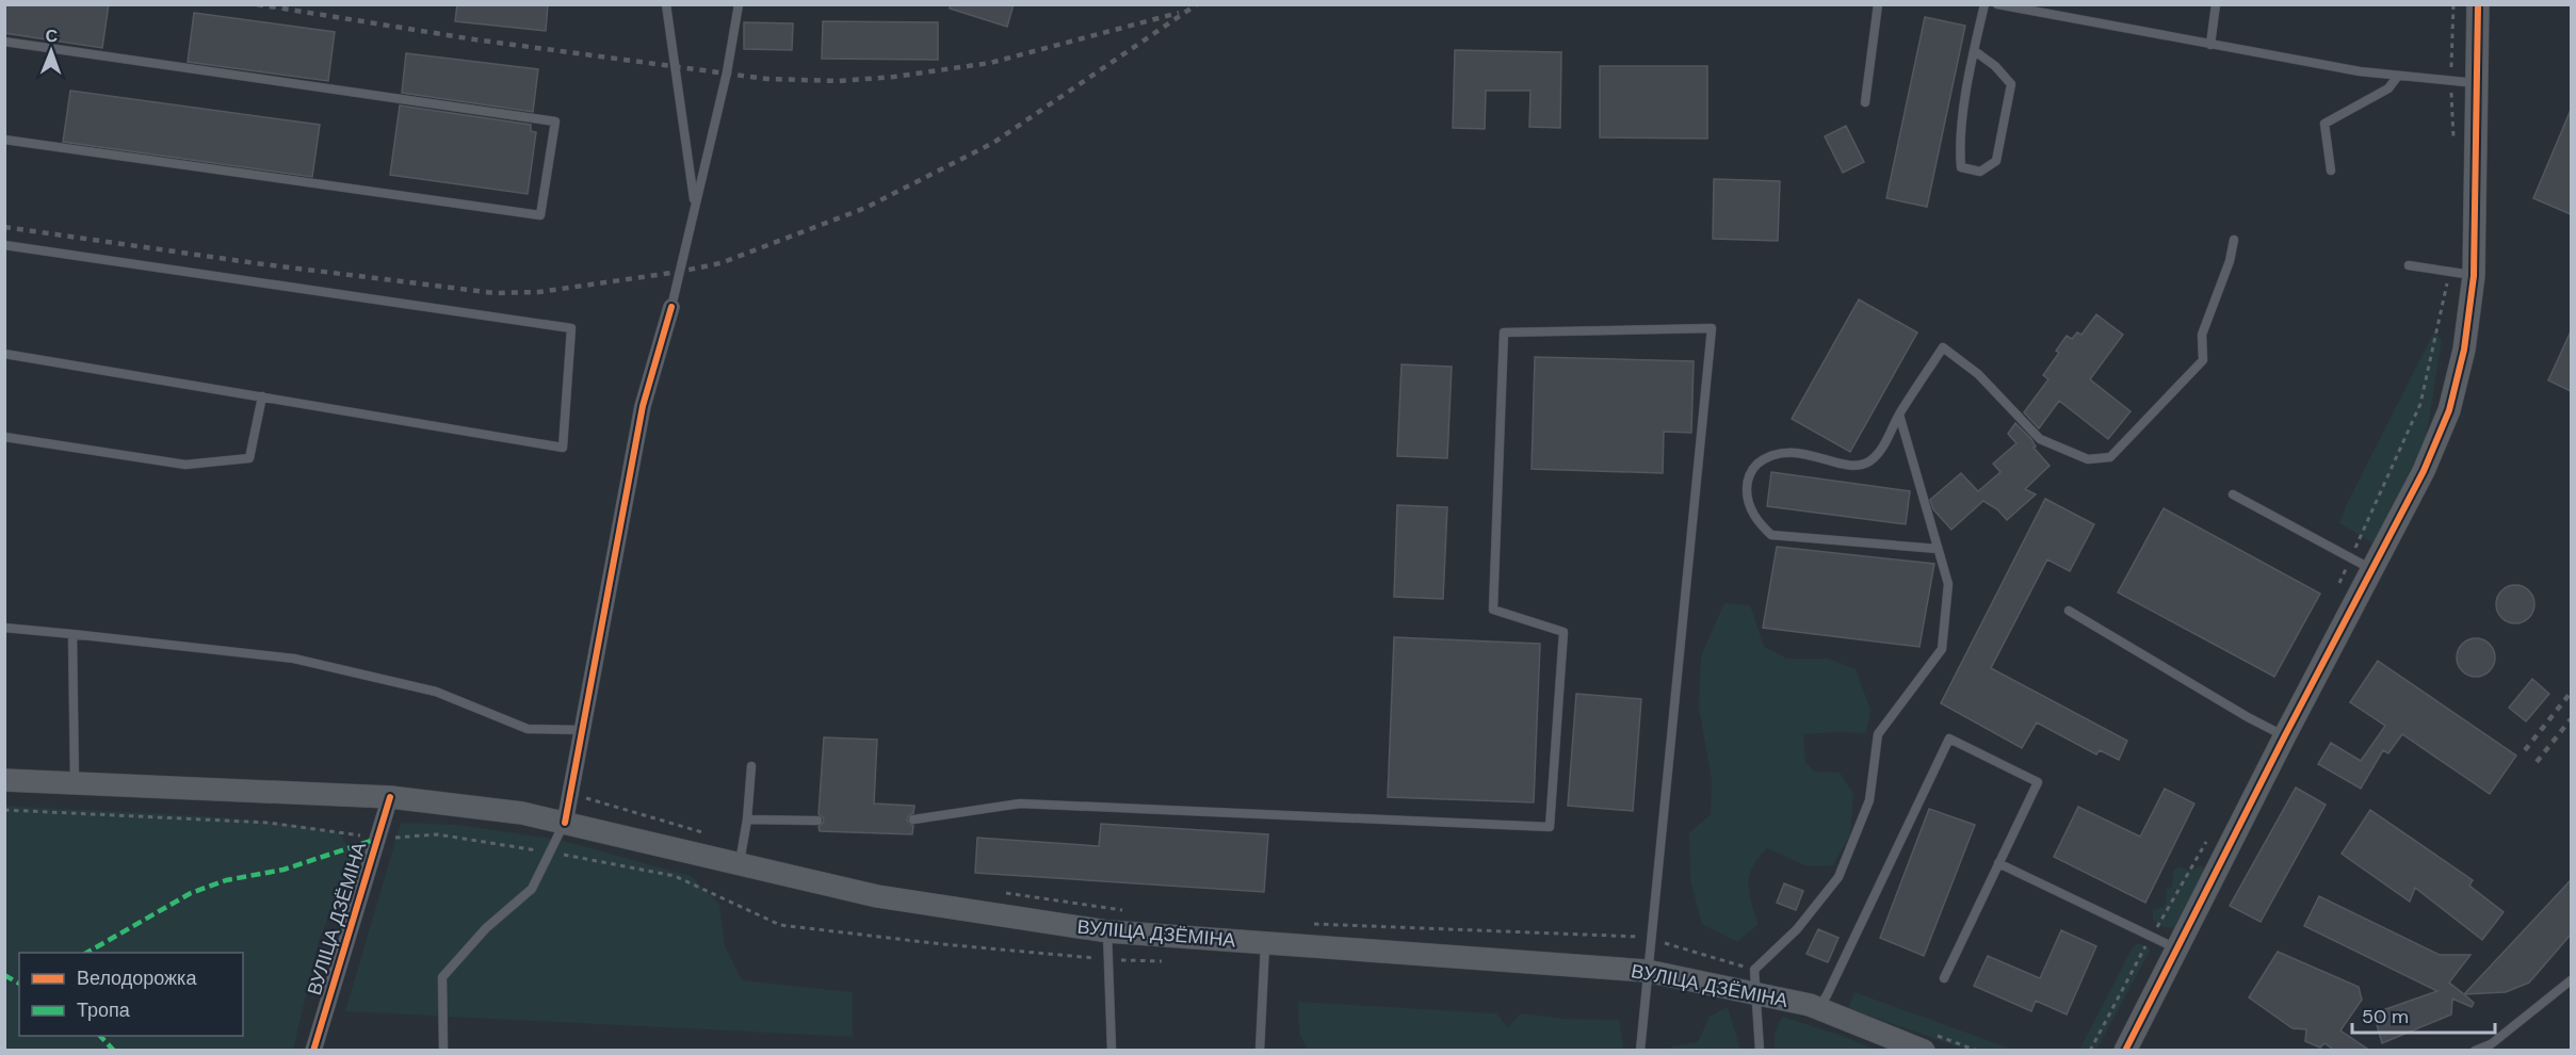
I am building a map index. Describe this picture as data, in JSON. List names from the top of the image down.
{
  "streets": {
    "main road": ["ВУЛІЦА ДЗЁМІНА"]
  },
  "legend": ["Велодорожка", "Тропа"],
  "scale_bar": "50 m",
  "north": "top"
}
